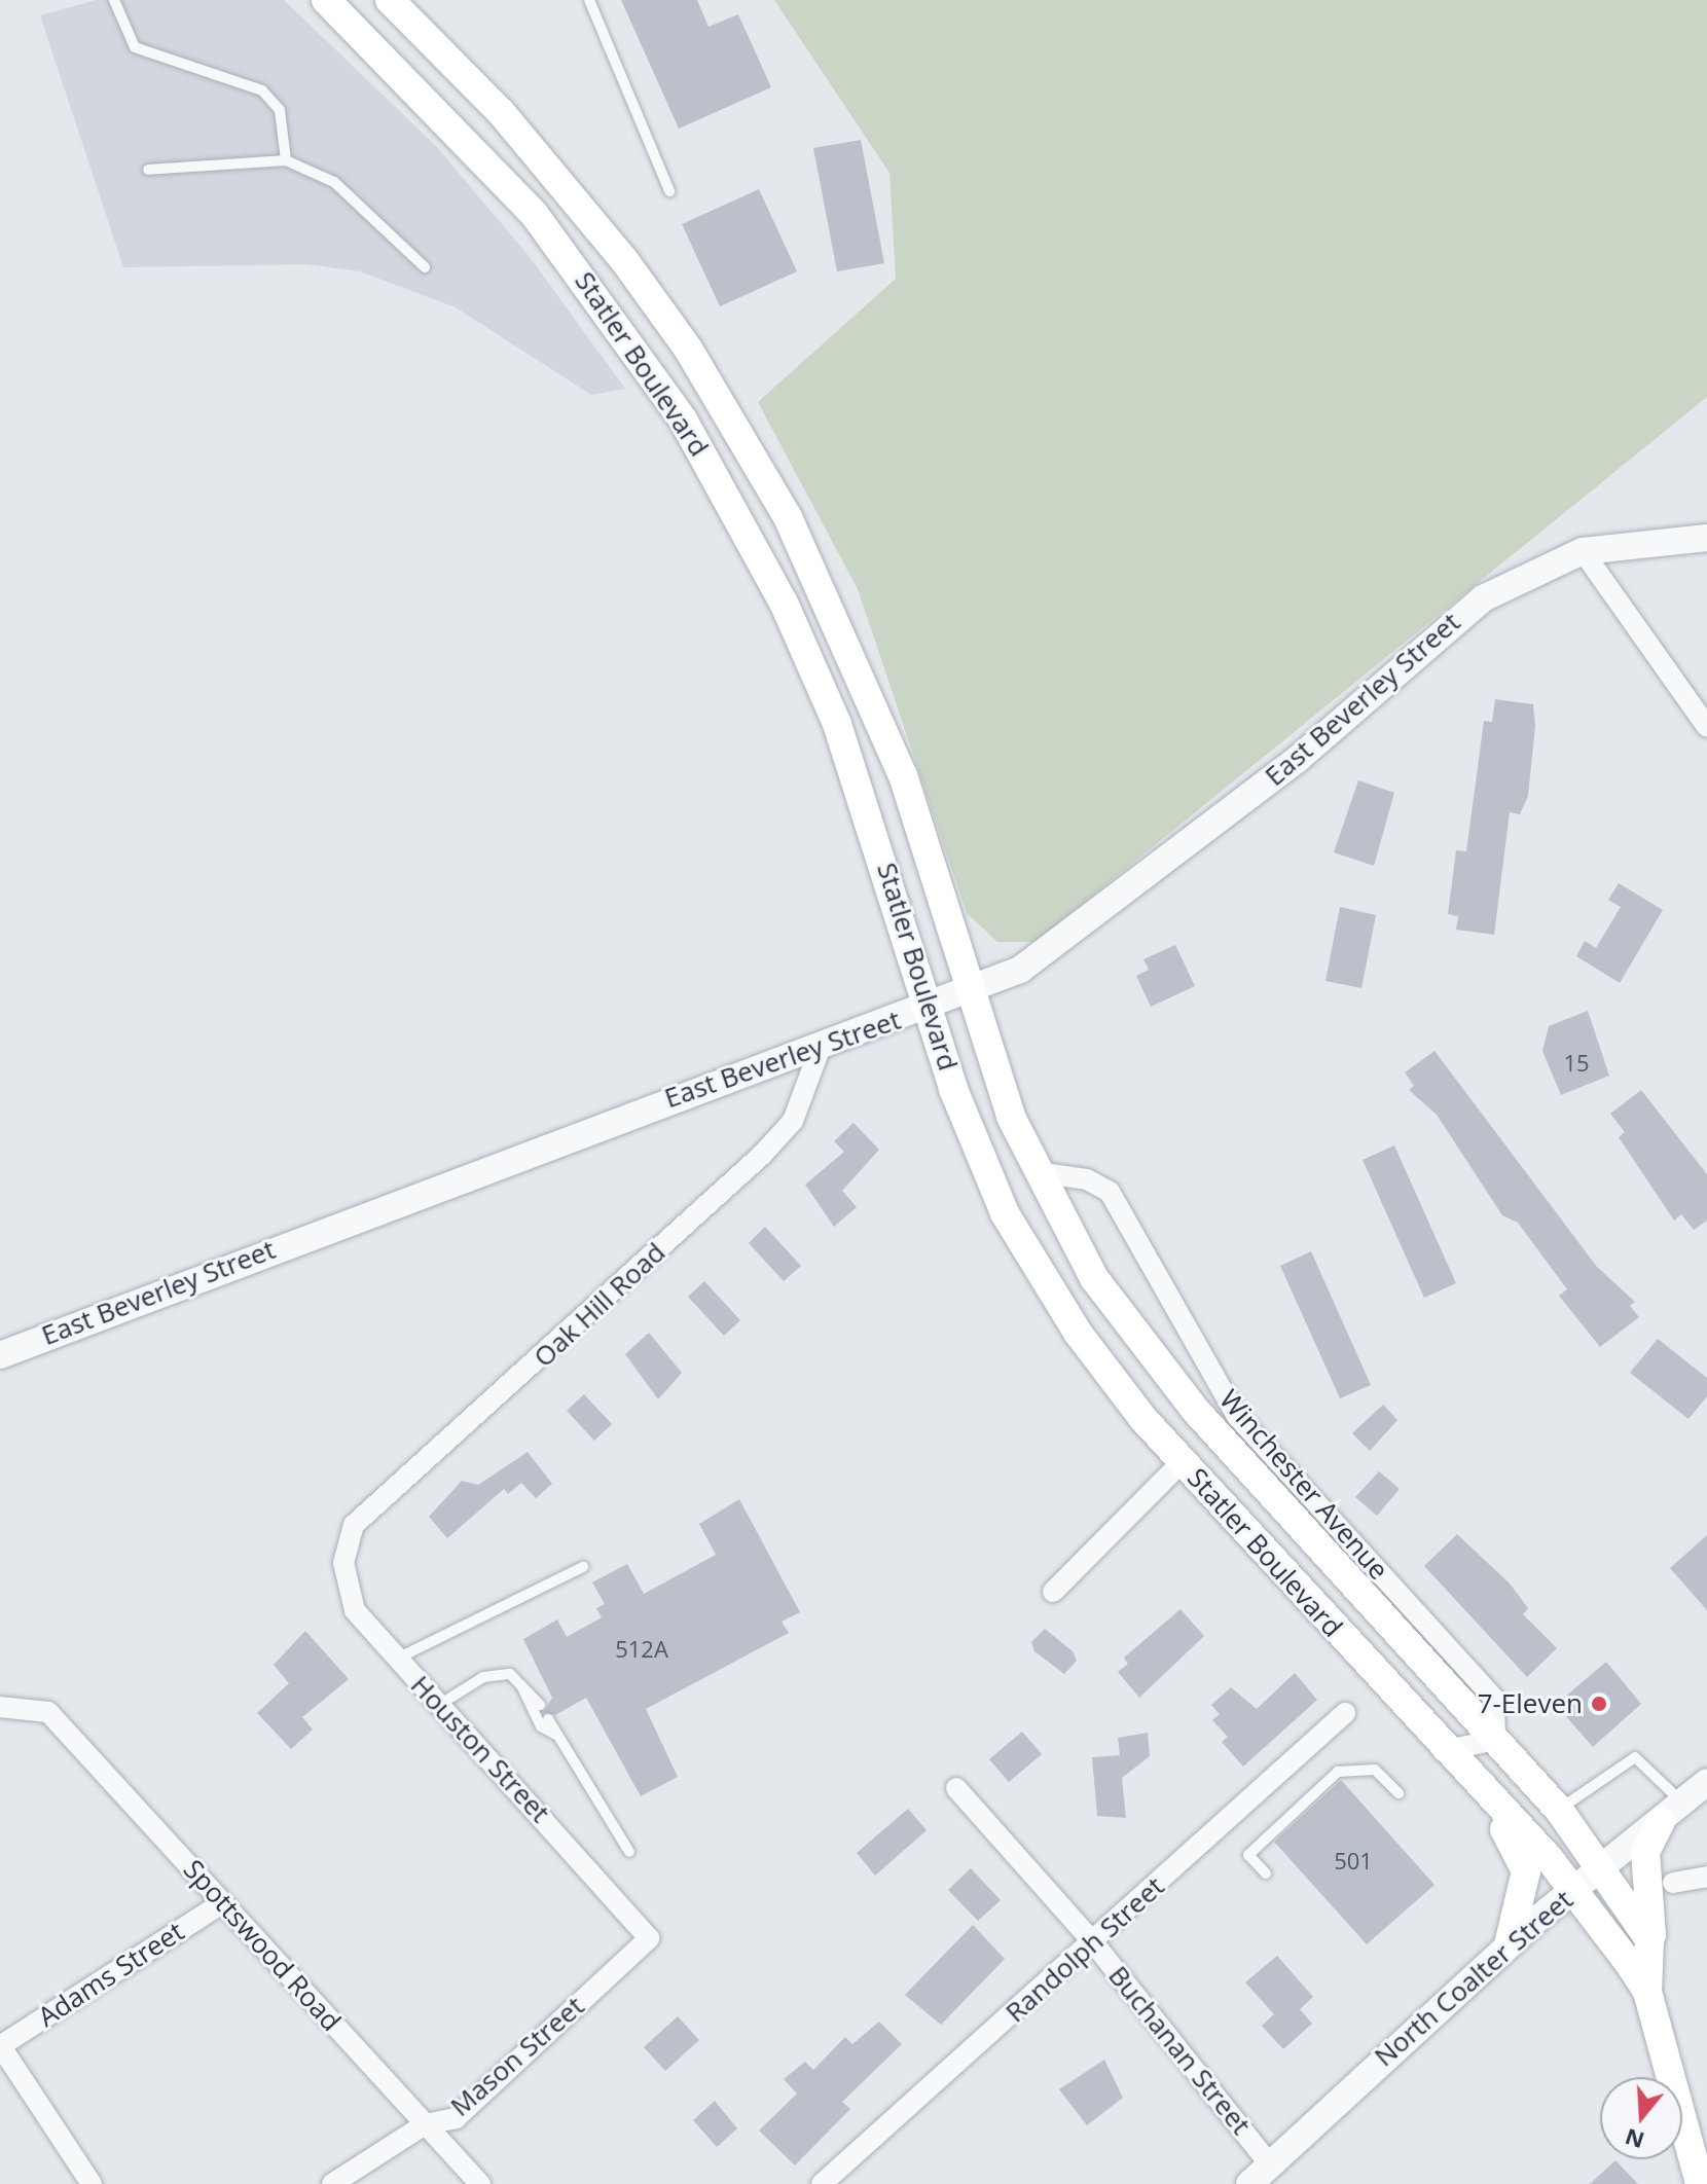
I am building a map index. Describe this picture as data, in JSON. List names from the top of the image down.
{
  "streets": {
    "main road": ["Statler Boulevard"],
    "street": [
      "East Beverley Street",
      "Oak Hill Road",
      "Winchester Avenue",
      "Houston Street",
      "Spottswood Road",
      "Randolph Street",
      "Adams Street",
      "North Coalter Street",
      "Buchanan Street",
      "Mason Street"
    ]
  },
  "crossings": [
    ["Statler Boulevard", "East Beverley Street"],
    ["Statler Boulevard", "Winchester Avenue"],
    ["Statler Boulevard", "North Coalter Street"],
    ["East Beverley Street", "Oak Hill Road"],
    ["Oak Hill Road", "Houston Street"],
    ["Houston Street", "Mason Street"],
    ["Spottswood Road", "Adams Street"],
    ["Spottswood Road", "Mason Street"],
    ["Randolph Street", "Buchanan Street"],
    ["North Coalter Street", "Buchanan Street"]
  ],
  "places": ["7-Eleven"],
  "house_numbers": ["15", "512A", "501"],
  "north": "bottom"
}
